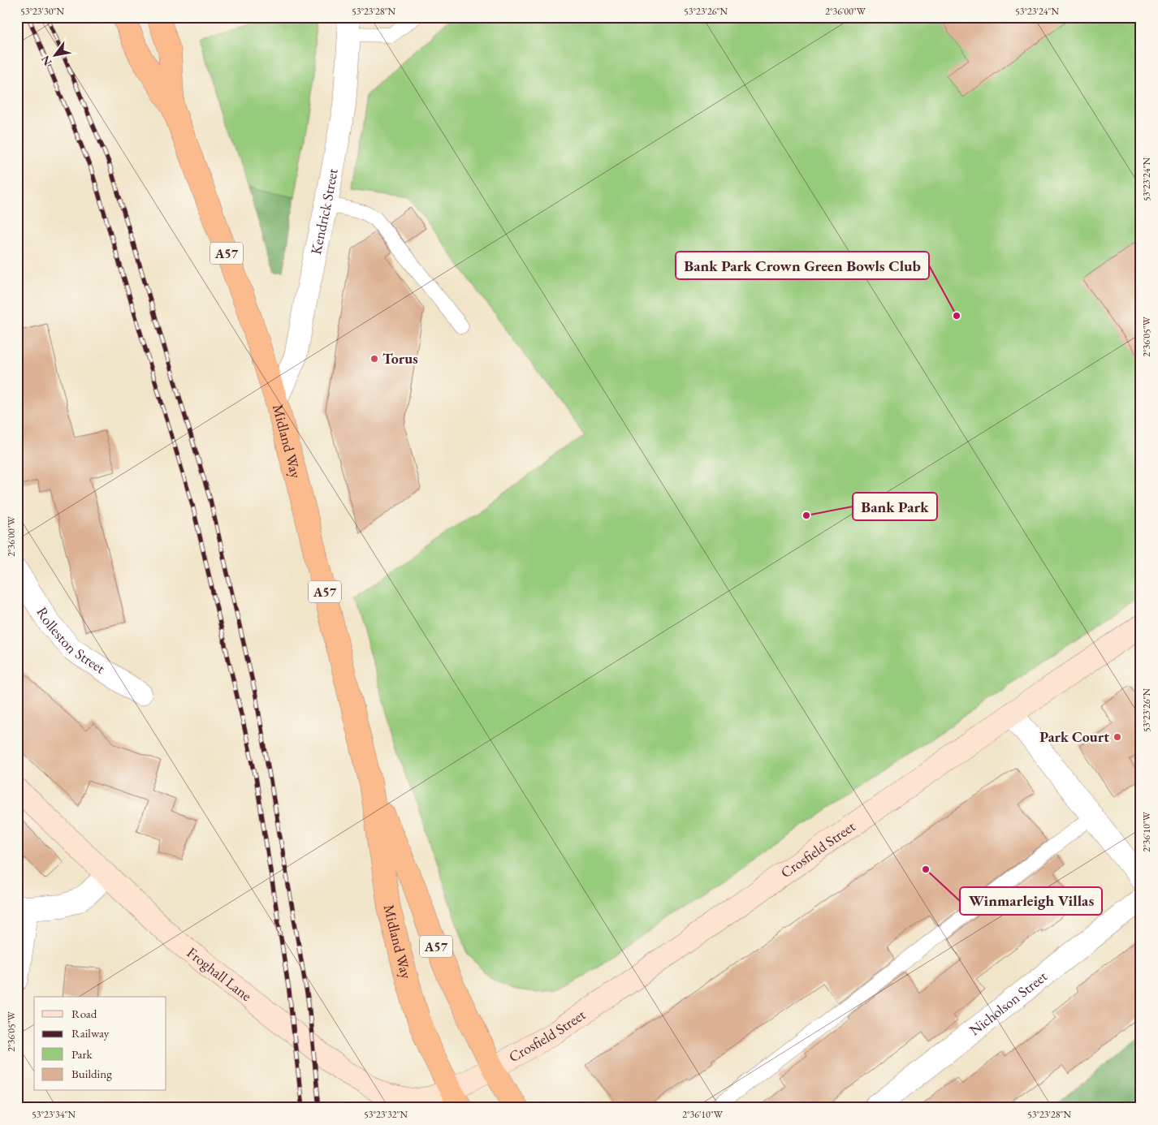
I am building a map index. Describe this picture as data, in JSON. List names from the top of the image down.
{
  "streets": {
    "highway": ["A57", "Midland Way"],
    "street": [
      "Kendrick Street",
      "Rolleston Street",
      "Crosfield Street",
      "Froghall Lane",
      "Nicholson Street"
    ]
  },
  "crossings": [
    ["Kendrick Street", "Midland Way"],
    ["A57", "Midland Way"],
    ["A57", "Crosfield Street"],
    ["A57", "Froghall Lane"],
    ["Midland Way", "Crosfield Street"],
    ["Midland Way", "Froghall Lane"],
    ["Crosfield Street", "Froghall Lane"]
  ],
  "places": [
    "Bank Park Crown Green Bowls Club",
    "Torus",
    "Bank Park",
    "Park Court",
    "Winmarleigh Villas"
  ],
  "legend": [
    "Road",
    "Railway",
    "Park",
    "Building"
  ],
  "north": "bottom left",
  "coordinates": [
    "53°23'30\"N",
    "53°23'28\"N",
    "53°23'26\"N",
    "2°36'00\"W",
    "53°23'24\"N",
    "2°36'05\"W",
    "2°36'10\"W",
    "53°23'34\"N",
    "53°23'32\"N"
  ]
}
